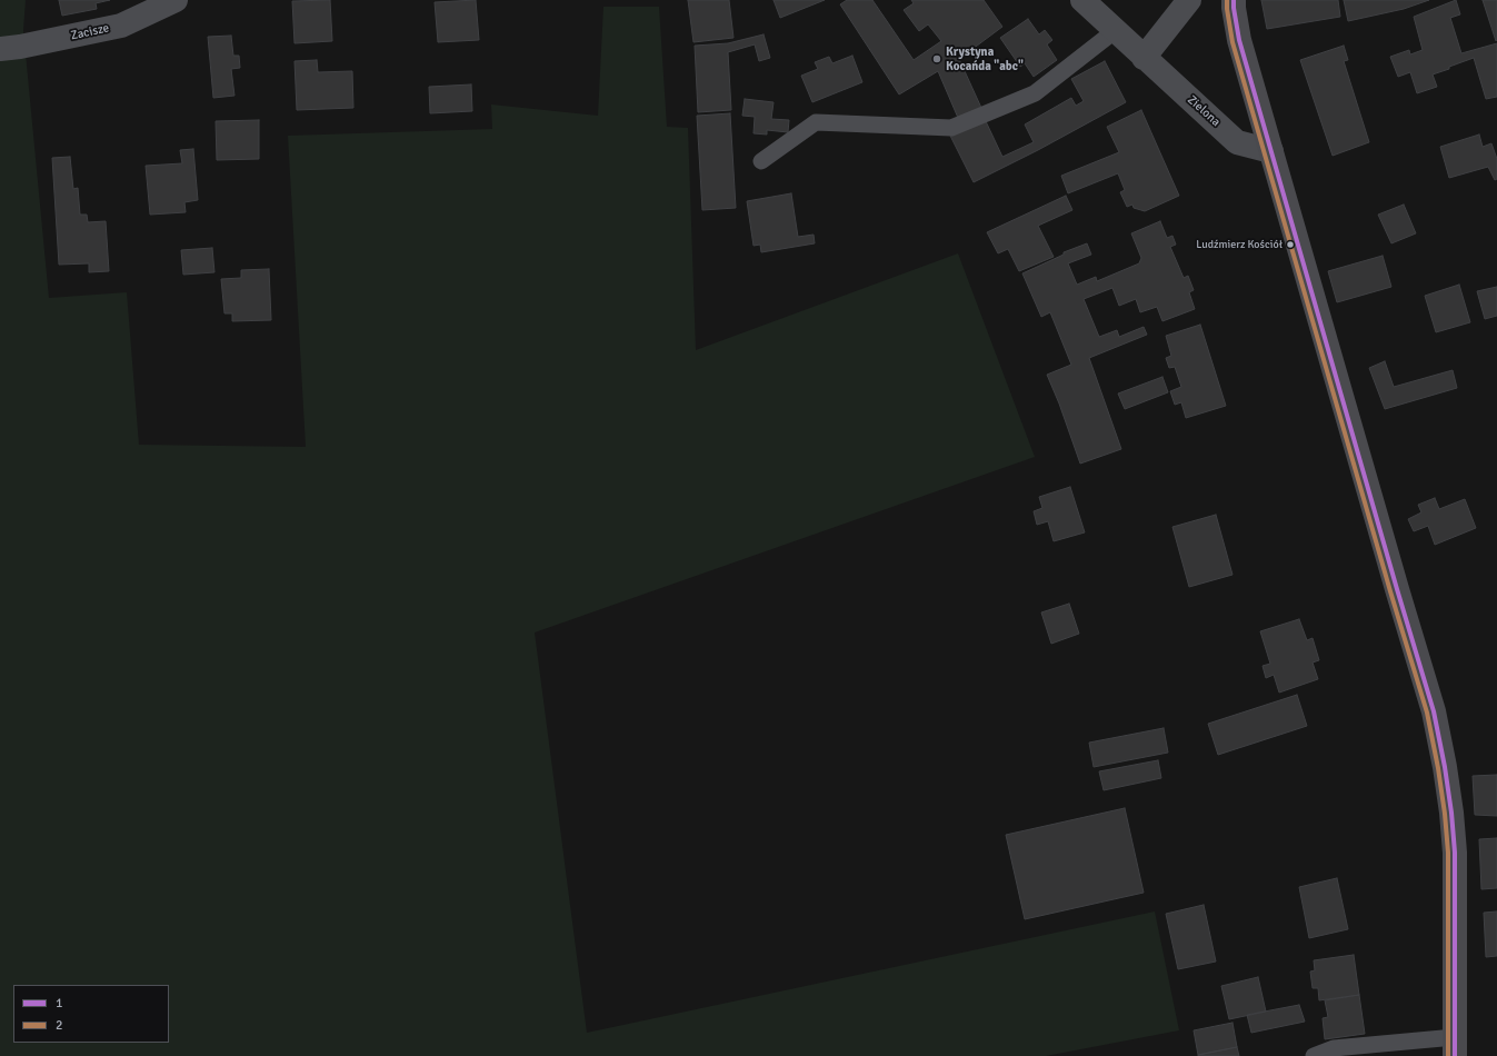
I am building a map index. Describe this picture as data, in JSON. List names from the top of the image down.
{
  "streets": {
    "street": ["Zacisze", "Zielona"]
  },
  "places": ["Krystyna Kocańda \"abc\"", "Ludźmierz Kościół"],
  "lines": ["transit line 1", "transit line 2"],
  "legend": ["1", "2"]
}
